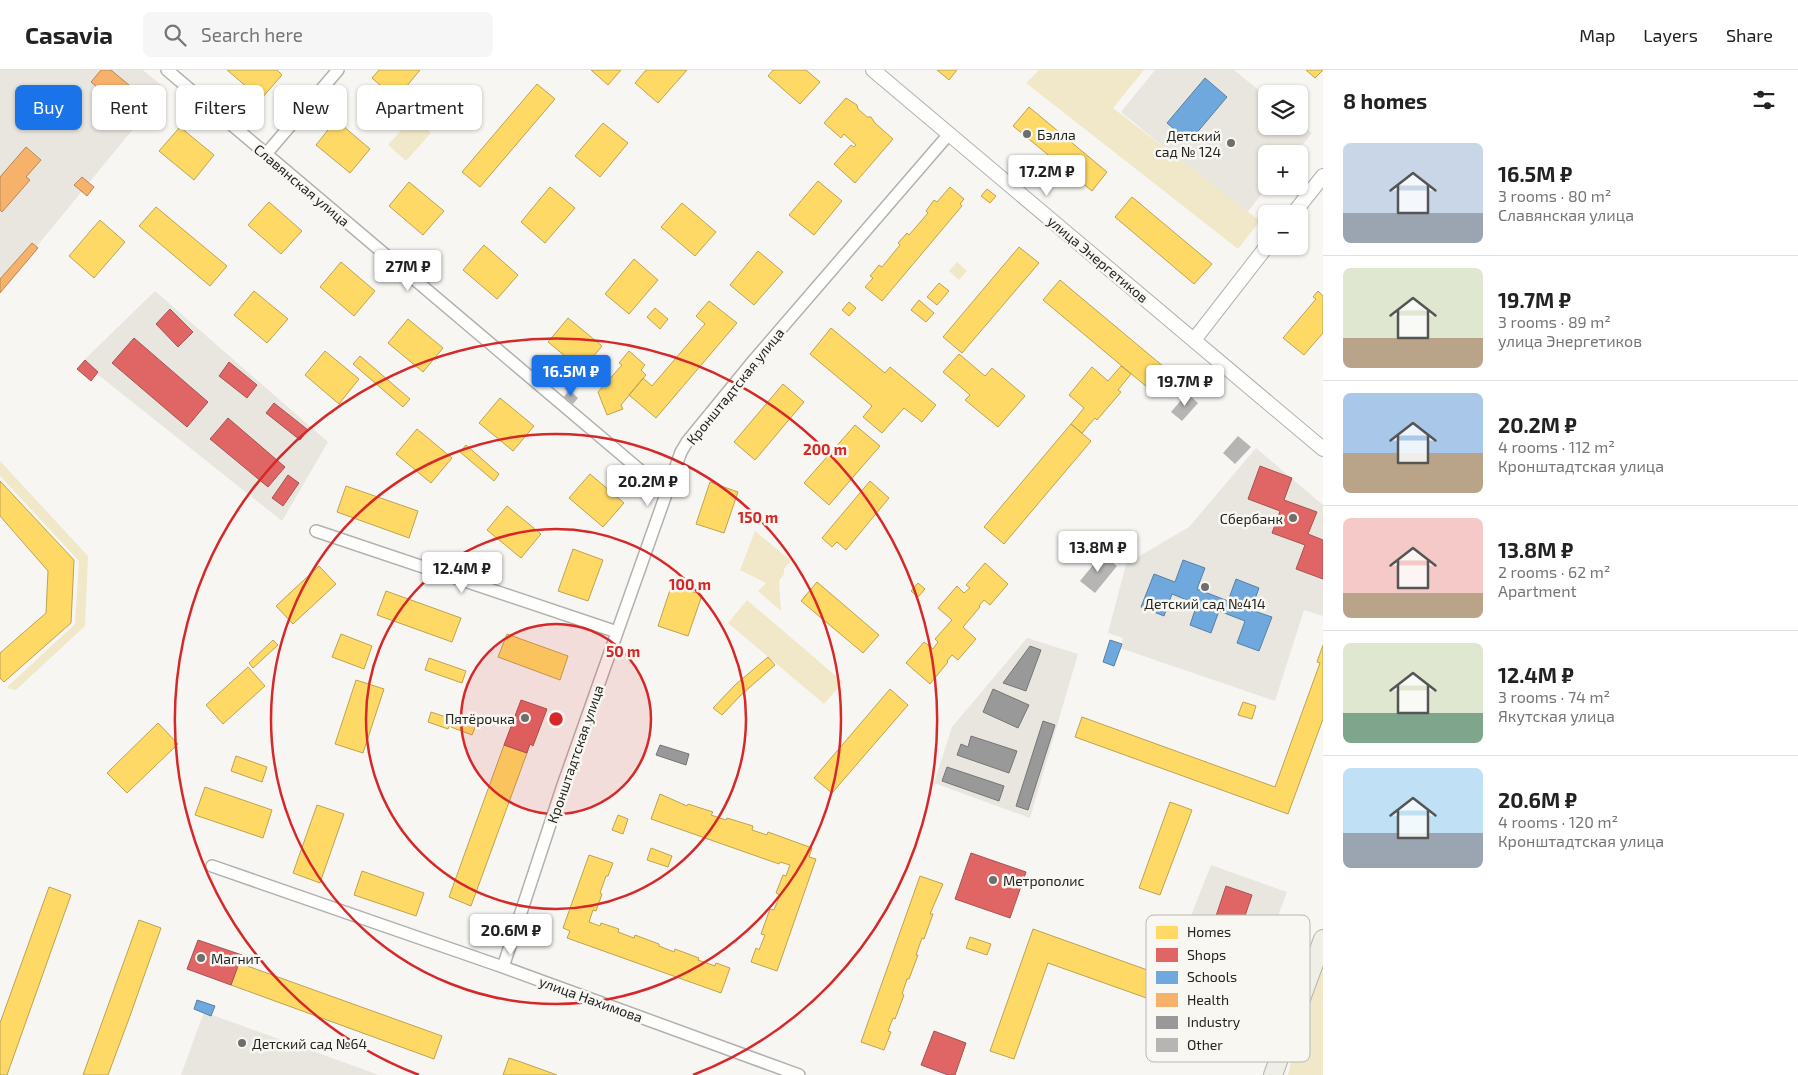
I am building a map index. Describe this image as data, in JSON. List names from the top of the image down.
{
  "streets": {
    "street": [
      "Славянская улица",
      "улица Энергетиков",
      "Кронштадтская улица",
      "улица Нахимова"
    ]
  },
  "crossings": [
    ["Славянская улица", "Кронштадтская улица"],
    ["улица Энергетиков", "Кронштадтская улица"],
    ["Кронштадтская улица", "улица Нахимова"]
  ],
  "places": [
    "Бэлла",
    "Детский сад № 124",
    "Сбербанк",
    "Детский сад №414",
    "Пятёрочка",
    "Метрополис",
    "Магнит",
    "Детский сад №64"
  ],
  "legend": [
    "Homes",
    "Shops",
    "Schools",
    "Health",
    "Industry",
    "Other"
  ],
  "page": {
    "header": "Casavia",
    "search": "Search here",
    "nav": ["Map", "Layers", "Share"],
    "heading": "8 homes",
    "map_buttons": ["+", "−"],
    "chip": [
      "Buy",
      "Rent",
      "Filters",
      "New",
      "Apartment"
    ],
    "list": [
      {
        "name": "16.5M ₽",
        "note": "3 rooms · 80 m² · Славянская улица"
      },
      {
        "name": "19.7M ₽",
        "note": "3 rooms · 89 m² · улица Энергетиков"
      },
      {
        "name": "20.2M ₽",
        "note": "4 rooms · 112 m² · Кронштадтская улица"
      },
      {
        "name": "13.8M ₽",
        "note": "2 rooms · 62 m² · Apartment"
      },
      {
        "name": "12.4M ₽",
        "note": "3 rooms · 74 m² · Якутская улица"
      },
      {
        "name": "20.6M ₽",
        "note": "4 rooms · 120 m² · Кронштадтская улица"
      }
    ],
    "price": [
      "17.2M ₽",
      "27M ₽",
      "16.5M ₽",
      "19.7M ₽",
      "20.2M ₽",
      "13.8M ₽",
      "12.4M ₽",
      "20.6M ₽"
    ]
  },
  "rings": [
    "200 m",
    "150 m",
    "100 m",
    "50 m"
  ]
}
